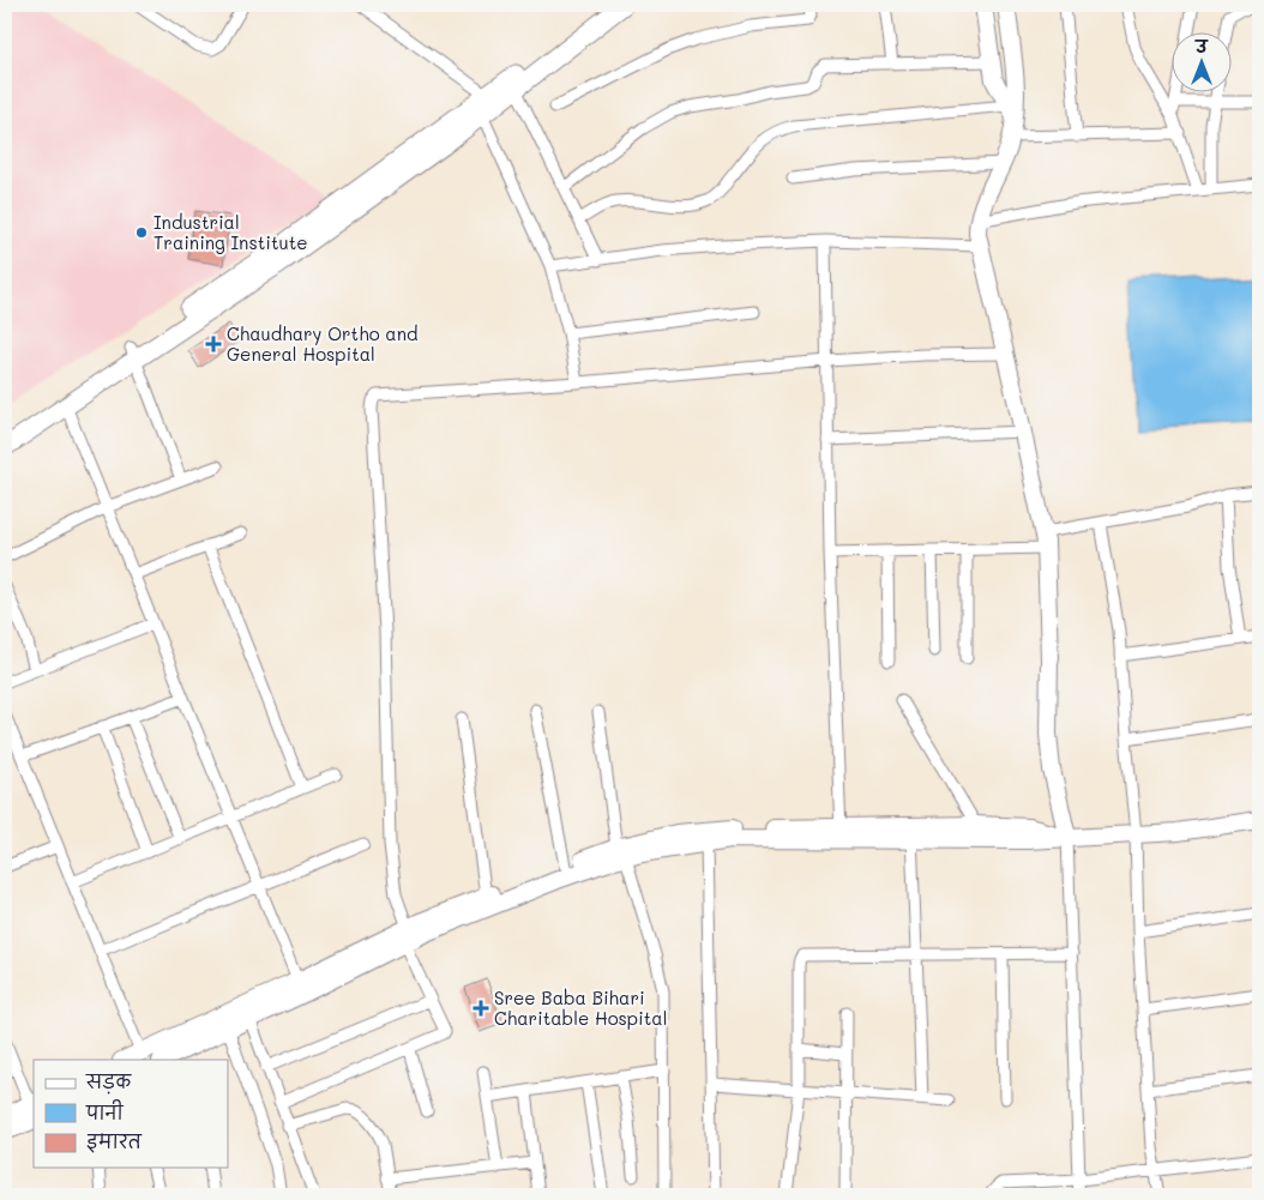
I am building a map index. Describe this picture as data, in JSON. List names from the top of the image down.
{
  "places": {
    "other": ["Industrial Training Institute"],
    "health": ["Chaudhary Ortho and General Hospital", "Sree Baba Bihari Charitable Hospital"]
  },
  "legend": ["सड़क", "पानी", "इमारत"],
  "north": "top"
}
